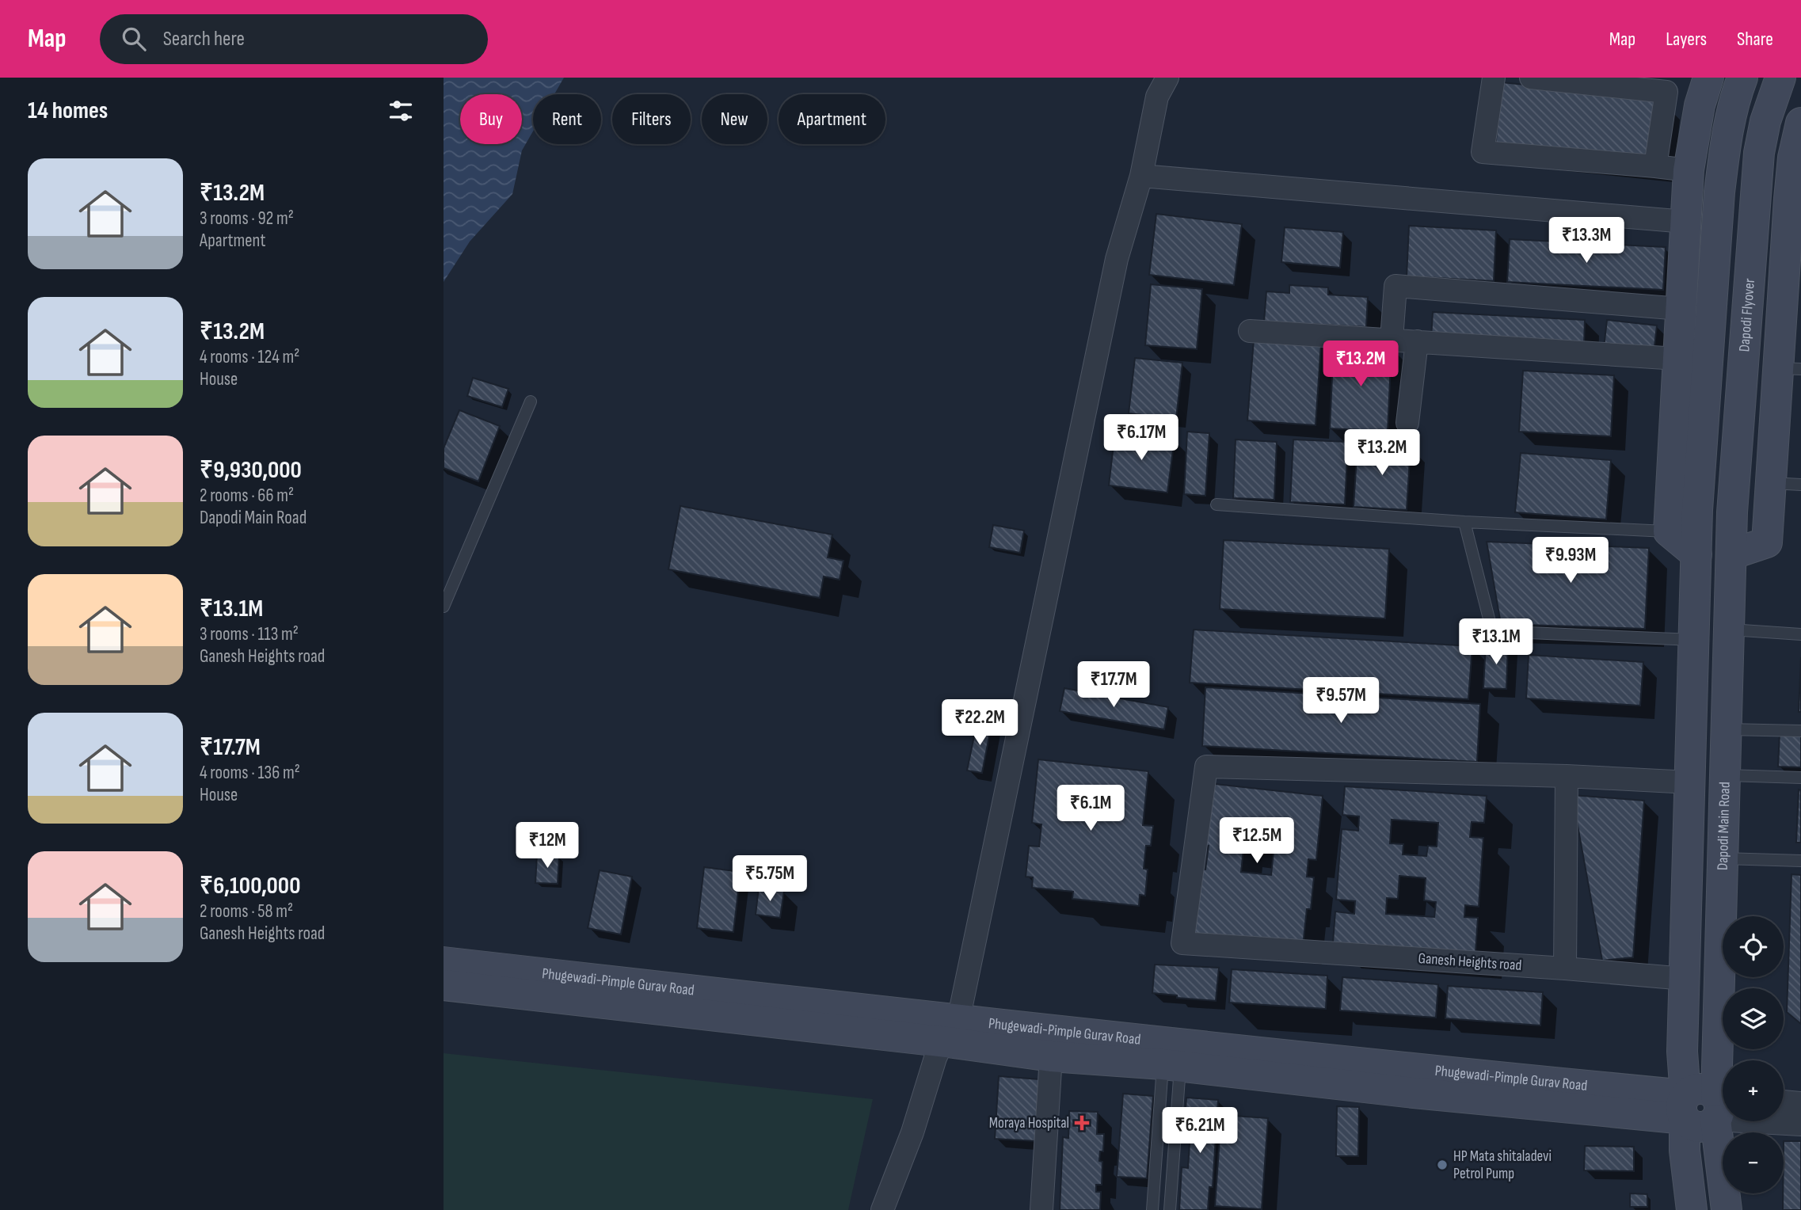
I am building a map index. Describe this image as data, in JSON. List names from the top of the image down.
{
  "streets": {
    "street": [
      "Dapodi Flyover",
      "Dapodi Main Road",
      "Ganesh Heights road",
      "Phugewadi-Pimple Gurav Road"
    ]
  },
  "crossings": [
    ["Dapodi Flyover", "Dapodi Main Road"],
    ["Dapodi Main Road", "Phugewadi-Pimple Gurav Road"]
  ],
  "places": {
    "health": ["Moraya Hospital"],
    "other": ["HP Mata shitaladevi Petrol Pump"]
  },
  "page": {
    "header": "Map",
    "search": "Search here",
    "nav": ["Map", "Layers", "Share"],
    "heading": "14 homes",
    "chip": [
      "Buy",
      "Rent",
      "Filters",
      "New",
      "Apartment"
    ],
    "list": [
      {
        "name": "₹13.2M",
        "note": "3 rooms · 92 m² · Apartment"
      },
      {
        "name": "₹13.2M",
        "note": "4 rooms · 124 m² · House"
      },
      {
        "name": "₹9,930,000",
        "note": "2 rooms · 66 m² · Dapodi Main Road"
      },
      {
        "name": "₹13.1M",
        "note": "3 rooms · 113 m² · Ganesh Heights road"
      },
      {
        "name": "₹17.7M",
        "note": "4 rooms · 136 m² · House"
      },
      {
        "name": "₹6,100,000",
        "note": "2 rooms · 58 m² · Ganesh Heights road"
      }
    ],
    "price": [
      "₹13.3M",
      "₹13.2M",
      "₹6.17M",
      "₹13.2M",
      "₹9.93M",
      "₹13.1M",
      "₹17.7M",
      "₹9.57M",
      "₹22.2M",
      "₹6.1M",
      "₹12.5M",
      "₹12M",
      "₹5.75M",
      "₹6.21M"
    ],
    "map_buttons": ["+", "−"]
  }
}
